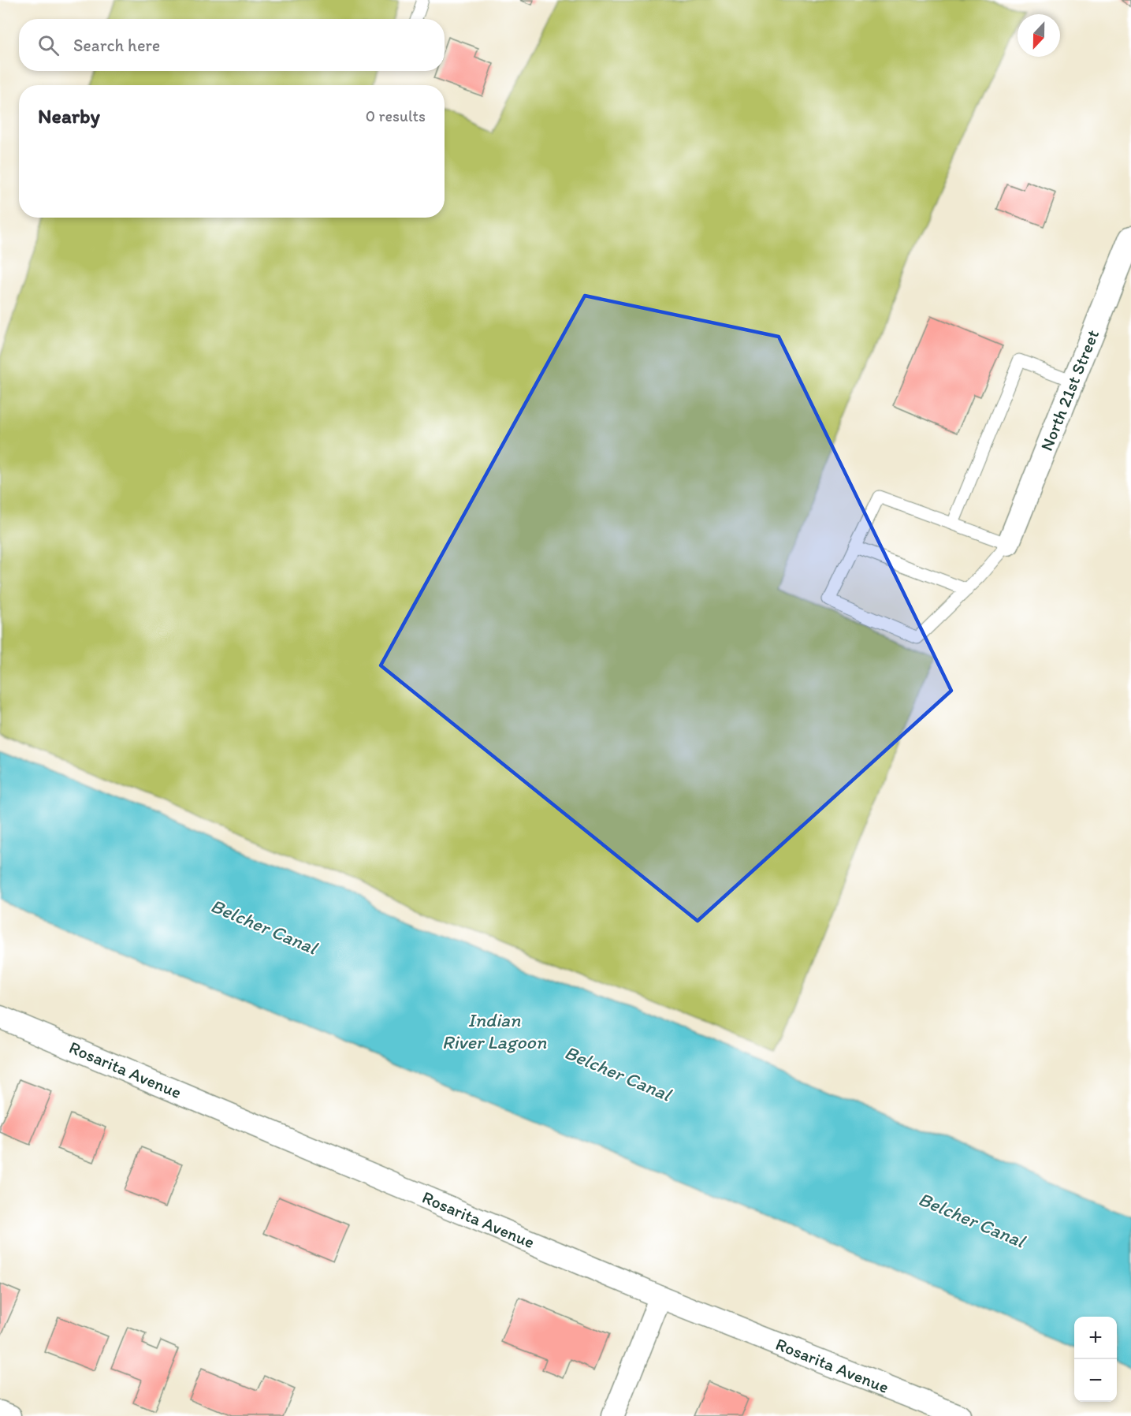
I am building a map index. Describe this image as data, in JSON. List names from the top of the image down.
{
  "streets": {
    "street": ["North 21st Street", "Rosarita Avenue"]
  },
  "water": ["Belcher Canal", "Indian River Lagoon"],
  "north": "bottom",
  "page": {
    "search": "Search here",
    "heading": ["Nearby", "0 results"],
    "map_buttons": ["+", "−"]
  }
}
